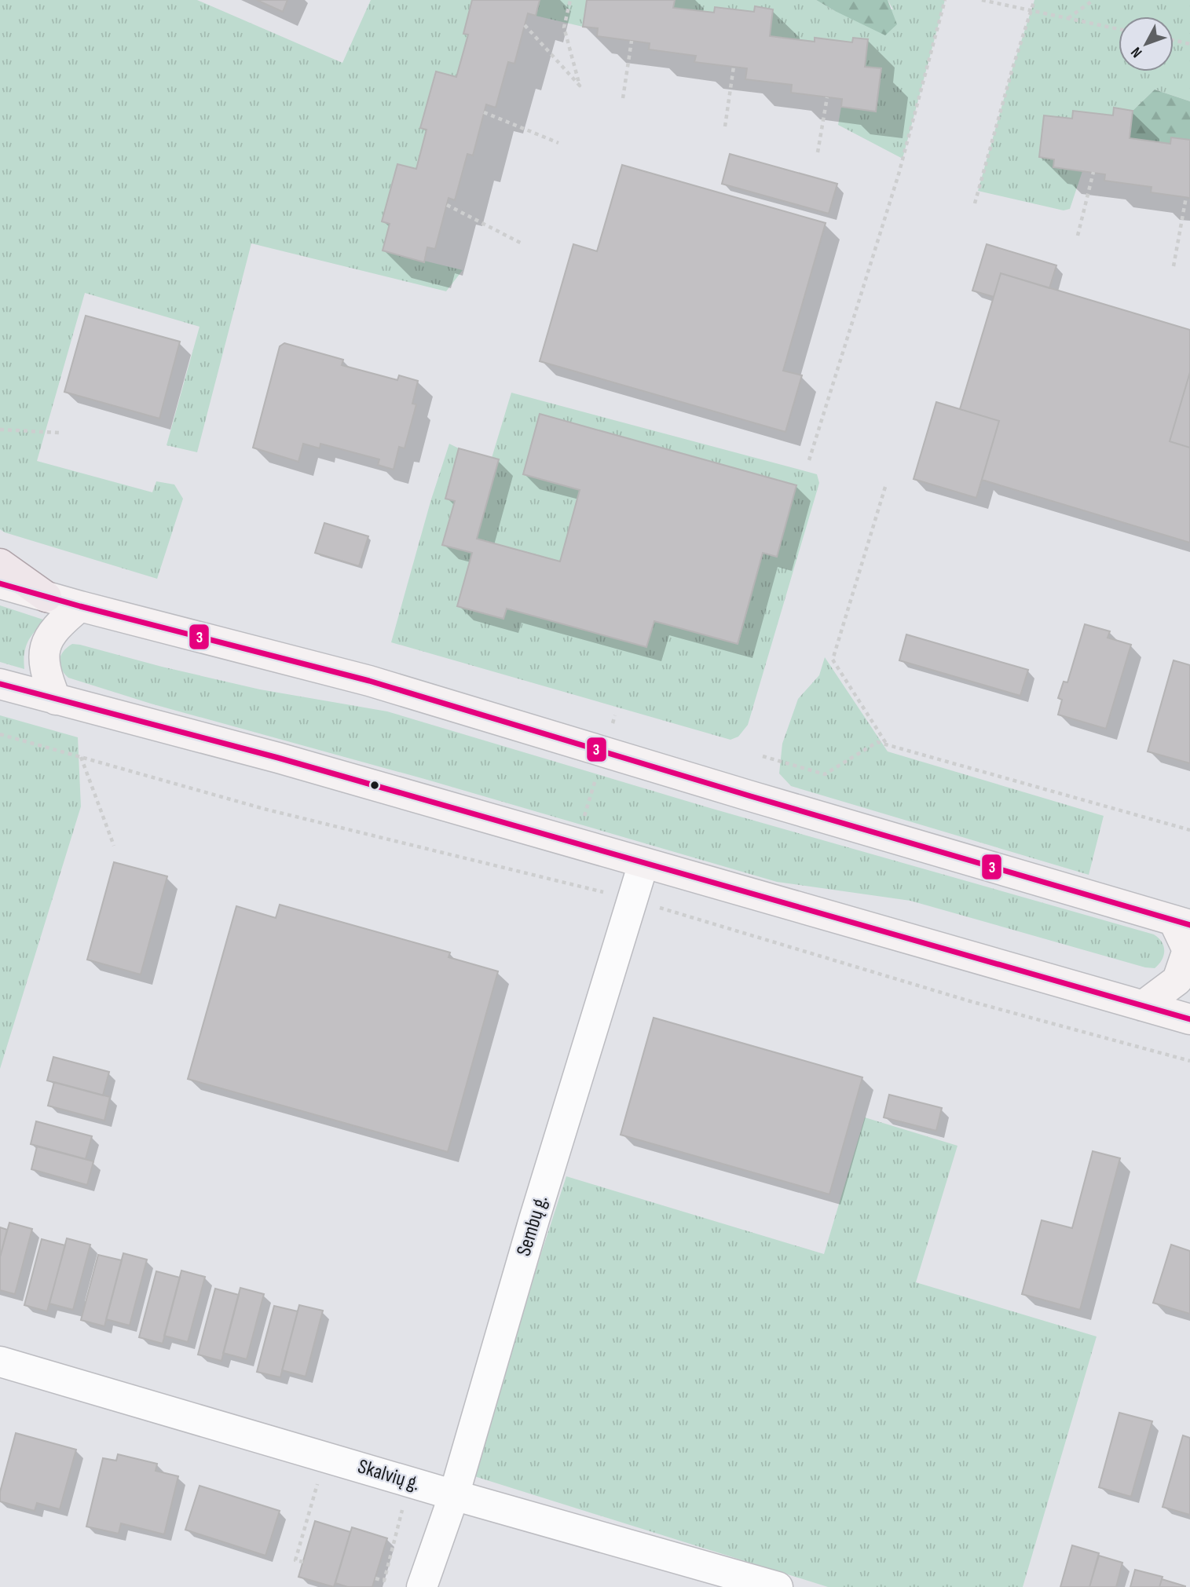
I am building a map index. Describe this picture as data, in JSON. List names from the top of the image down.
{
  "streets": {
    "street": ["Sembų g.", "Skalvių g."]
  },
  "crossings": [
    ["Sembų g.", "Skalvių g."]
  ],
  "lines": ["transit line 3"],
  "north": "bottom left"
}
